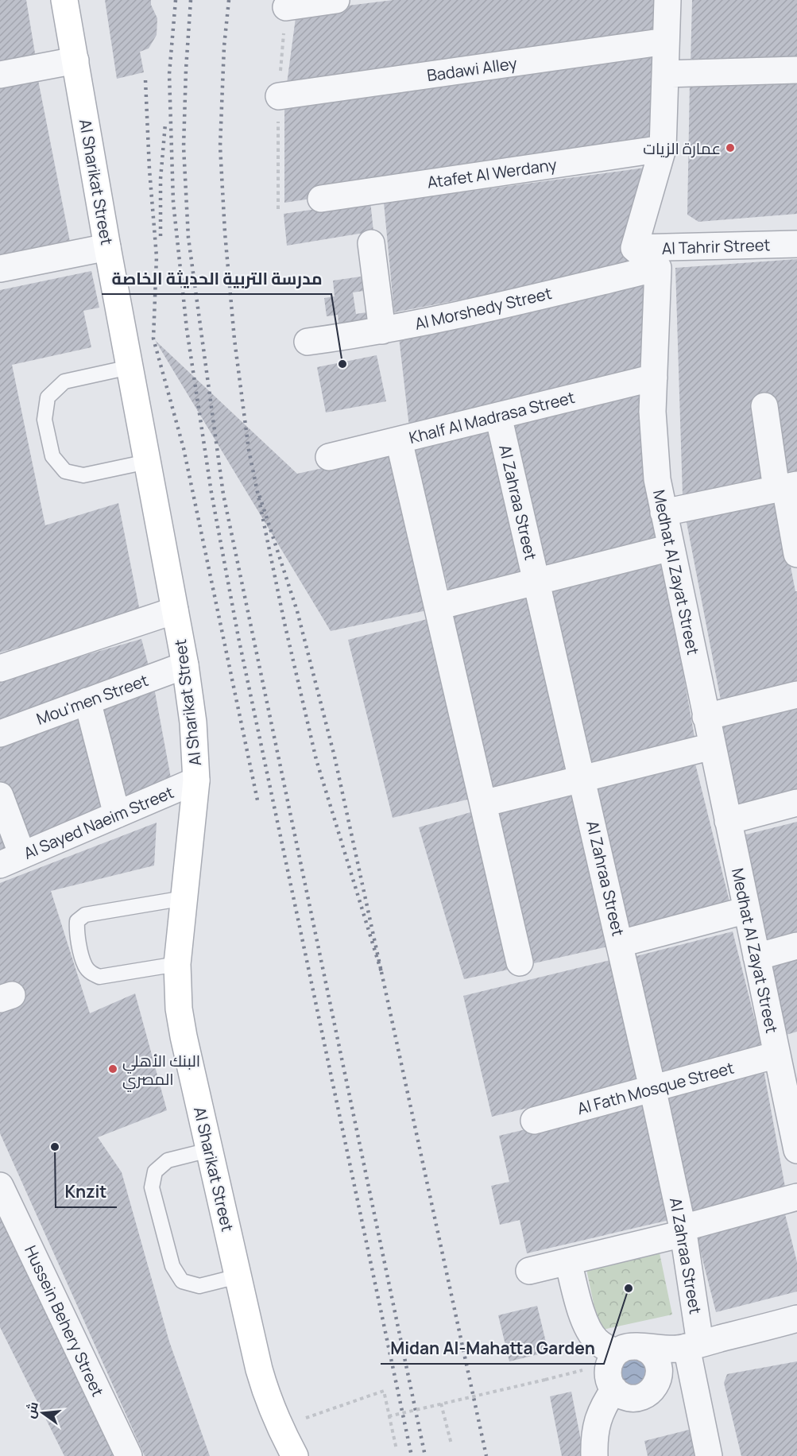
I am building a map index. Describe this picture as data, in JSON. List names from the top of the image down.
{
  "streets": {
    "main road": ["Al Sharikat Street"],
    "street": [
      "Badawi Alley",
      "Atafet Al Werdany",
      "Al Tahrir Street",
      "Al Morshedy Street",
      "Khalf Al Madrasa Street",
      "Al Zahraa Street",
      "Medhat Al Zayat Street",
      "Mou'men Street",
      "Al Sayed Naeim Street",
      "Al Fath Mosque Street",
      "Hussein Behery Street"
    ]
  },
  "crossings": [
    ["Al Sharikat Street", "Mou'men Street"],
    ["Al Sharikat Street", "Al Sayed Naeim Street"],
    ["Al Morshedy Street", "Medhat Al Zayat Street"],
    ["Khalf Al Madrasa Street", "Al Zahraa Street"],
    ["Khalf Al Madrasa Street", "Medhat Al Zayat Street"],
    ["Al Zahraa Street", "Al Fath Mosque Street"],
    ["Medhat Al Zayat Street", "Al Fath Mosque Street"]
  ],
  "places": [
    "عمارة الزيات",
    "مدرسة التربية الحديثة الخاصة",
    "البنك الأهلي المصري",
    "Knzit",
    "Midan Al-Mahatta Garden"
  ],
  "north": "left"
}
